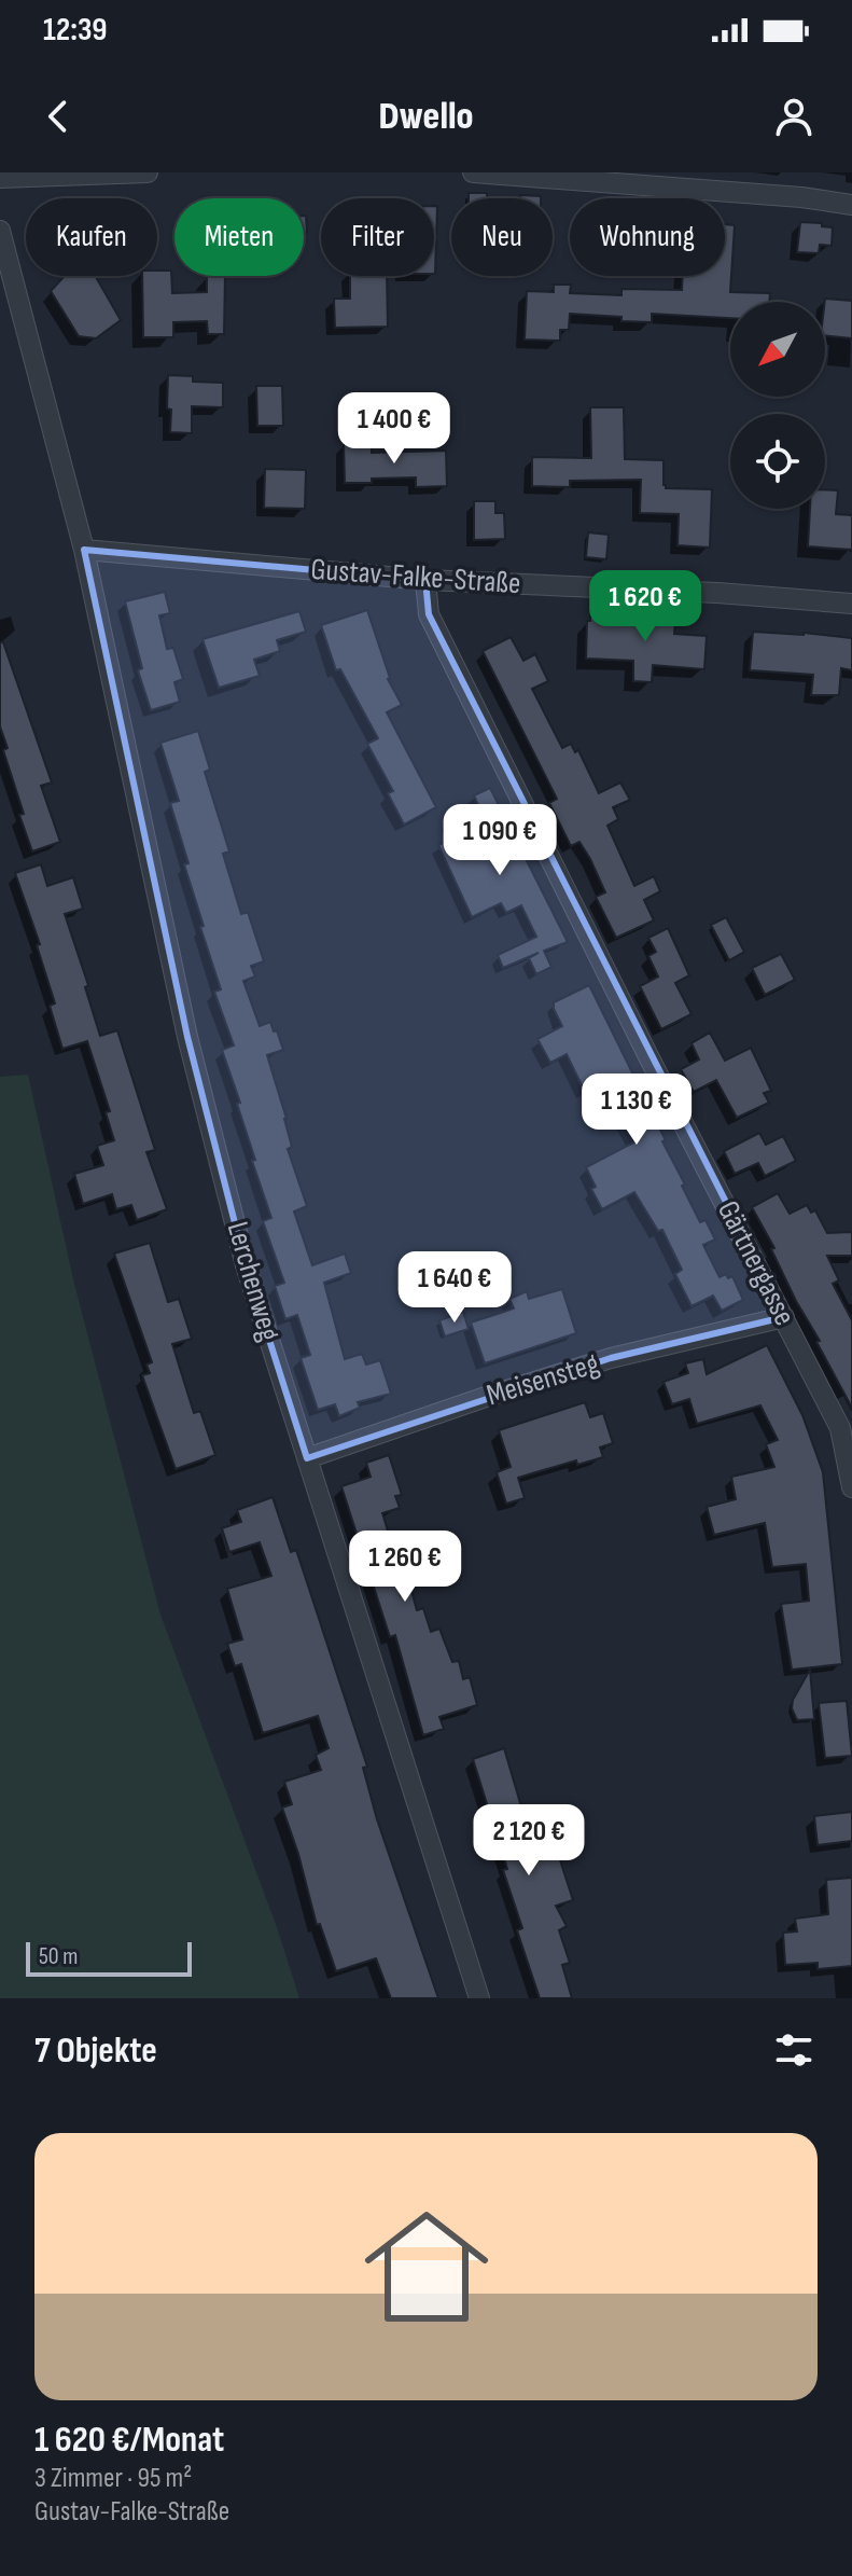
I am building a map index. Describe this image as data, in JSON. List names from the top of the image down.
{
  "streets": {
    "street": [
      "Gustav-Falke-Straße",
      "Gärtnergasse",
      "Lerchenweg",
      "Meisensteg"
    ]
  },
  "crossings": [
    ["Gustav-Falke-Straße", "Gärtnergasse"],
    ["Gustav-Falke-Straße", "Lerchenweg"],
    ["Gärtnergasse", "Meisensteg"],
    ["Lerchenweg", "Meisensteg"]
  ],
  "scale_bar": "50 m",
  "north": "bottom left",
  "page": {
    "status": "12:39",
    "header": "Dwello",
    "chip": [
      "Kaufen",
      "Mieten",
      "Filter",
      "Neu",
      "Wohnung"
    ],
    "price": [
      "1 400 €",
      "1 620 €",
      "1 090 €",
      "1 130 €",
      "1 640 €",
      "1 260 €",
      "2 120 €"
    ],
    "scale": "50 m",
    "heading": "7 Objekte",
    "list": [
      {
        "name": "1 620 €/Monat",
        "note": "3 Zimmer · 95 m² · Gustav-Falke-Straße"
      }
    ]
  }
}
